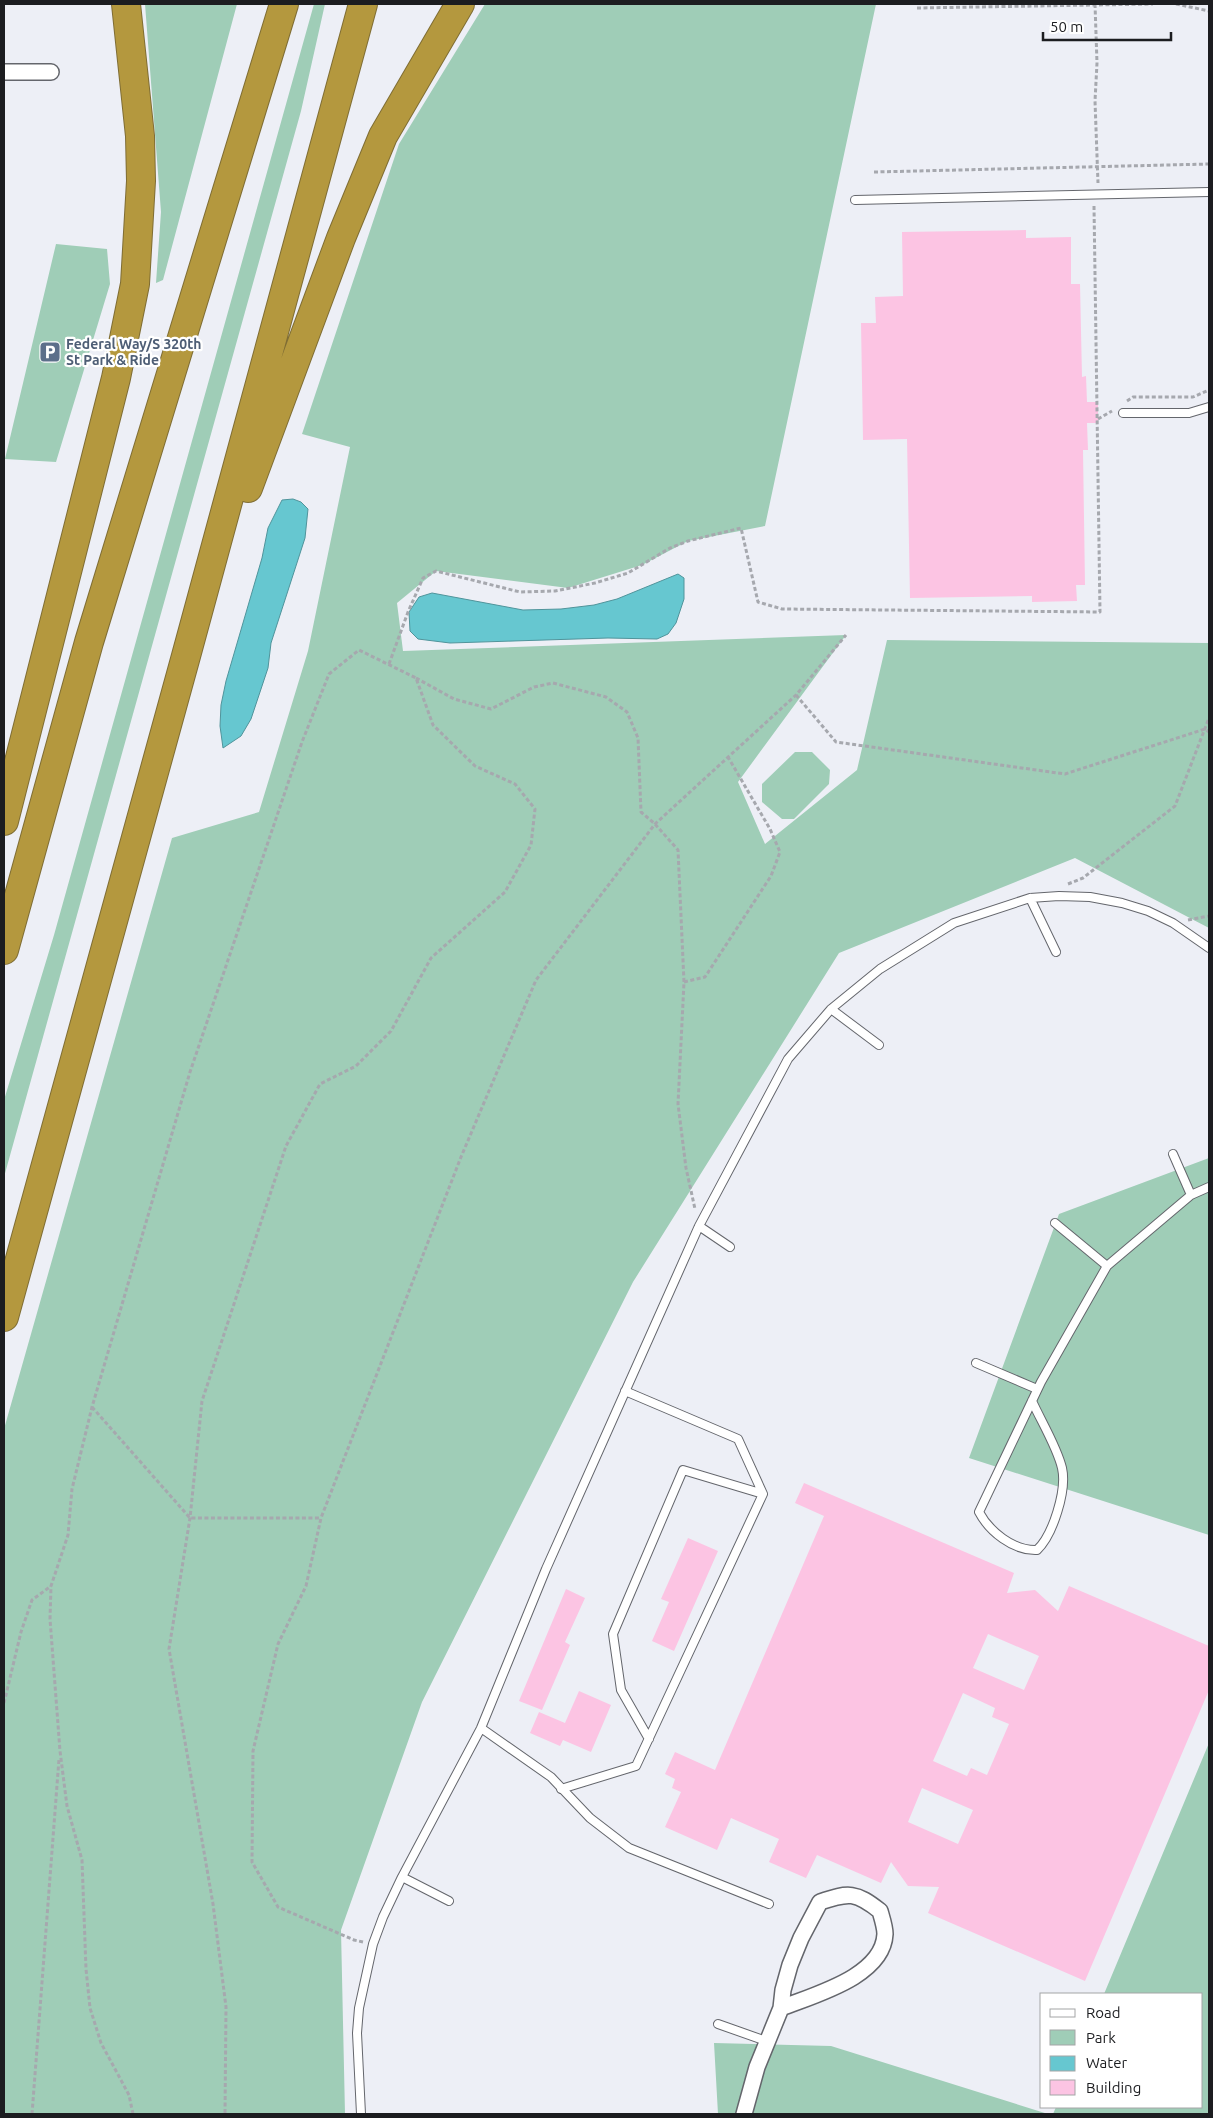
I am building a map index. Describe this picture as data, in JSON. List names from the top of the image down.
{
  "places": {
    "parking": ["Federal Way/S 320th St Park & Ride"]
  },
  "legend": [
    "Road",
    "Park",
    "Water",
    "Building"
  ],
  "scale_bar": "50 m"
}
